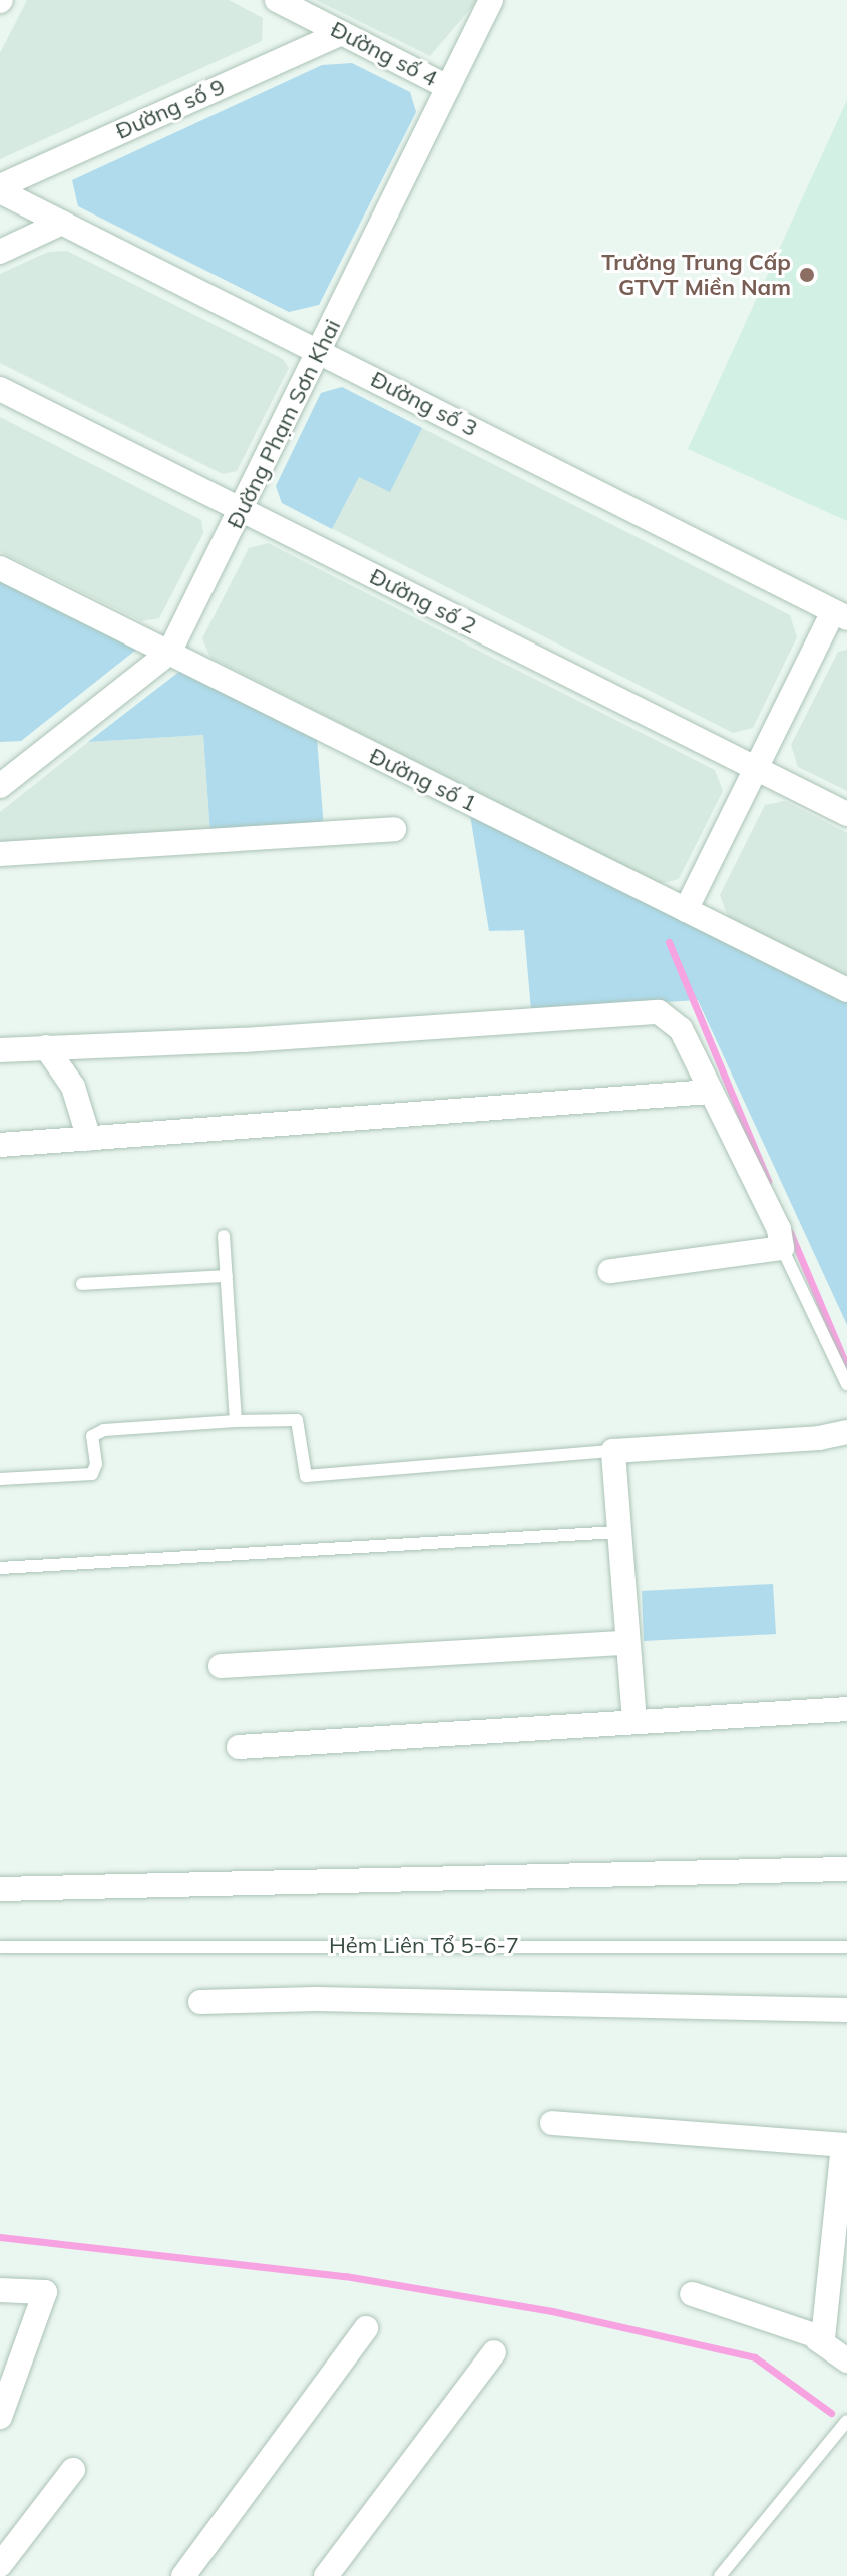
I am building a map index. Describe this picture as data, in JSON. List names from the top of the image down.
{
  "streets": {
    "street": [
      "Đường số 4",
      "Đường số 9",
      "Đường số 3",
      "Đường Phạm Sơn Khai",
      "Đường số 2",
      "Đường số 1"
    ],
    "lane": ["Hẻm Liên Tổ 5-6-7"]
  },
  "crossings": [
    ["Đường số 4", "Đường số 9"],
    ["Đường số 4", "Đường Phạm Sơn Khai"],
    ["Đường số 9", "Đường số 3"],
    ["Đường số 3", "Đường Phạm Sơn Khai"],
    ["Đường Phạm Sơn Khai", "Đường số 2"],
    ["Đường Phạm Sơn Khai", "Đường số 1"]
  ],
  "places": ["Trường Trung Cấp GTVT Miền Nam"]
}
